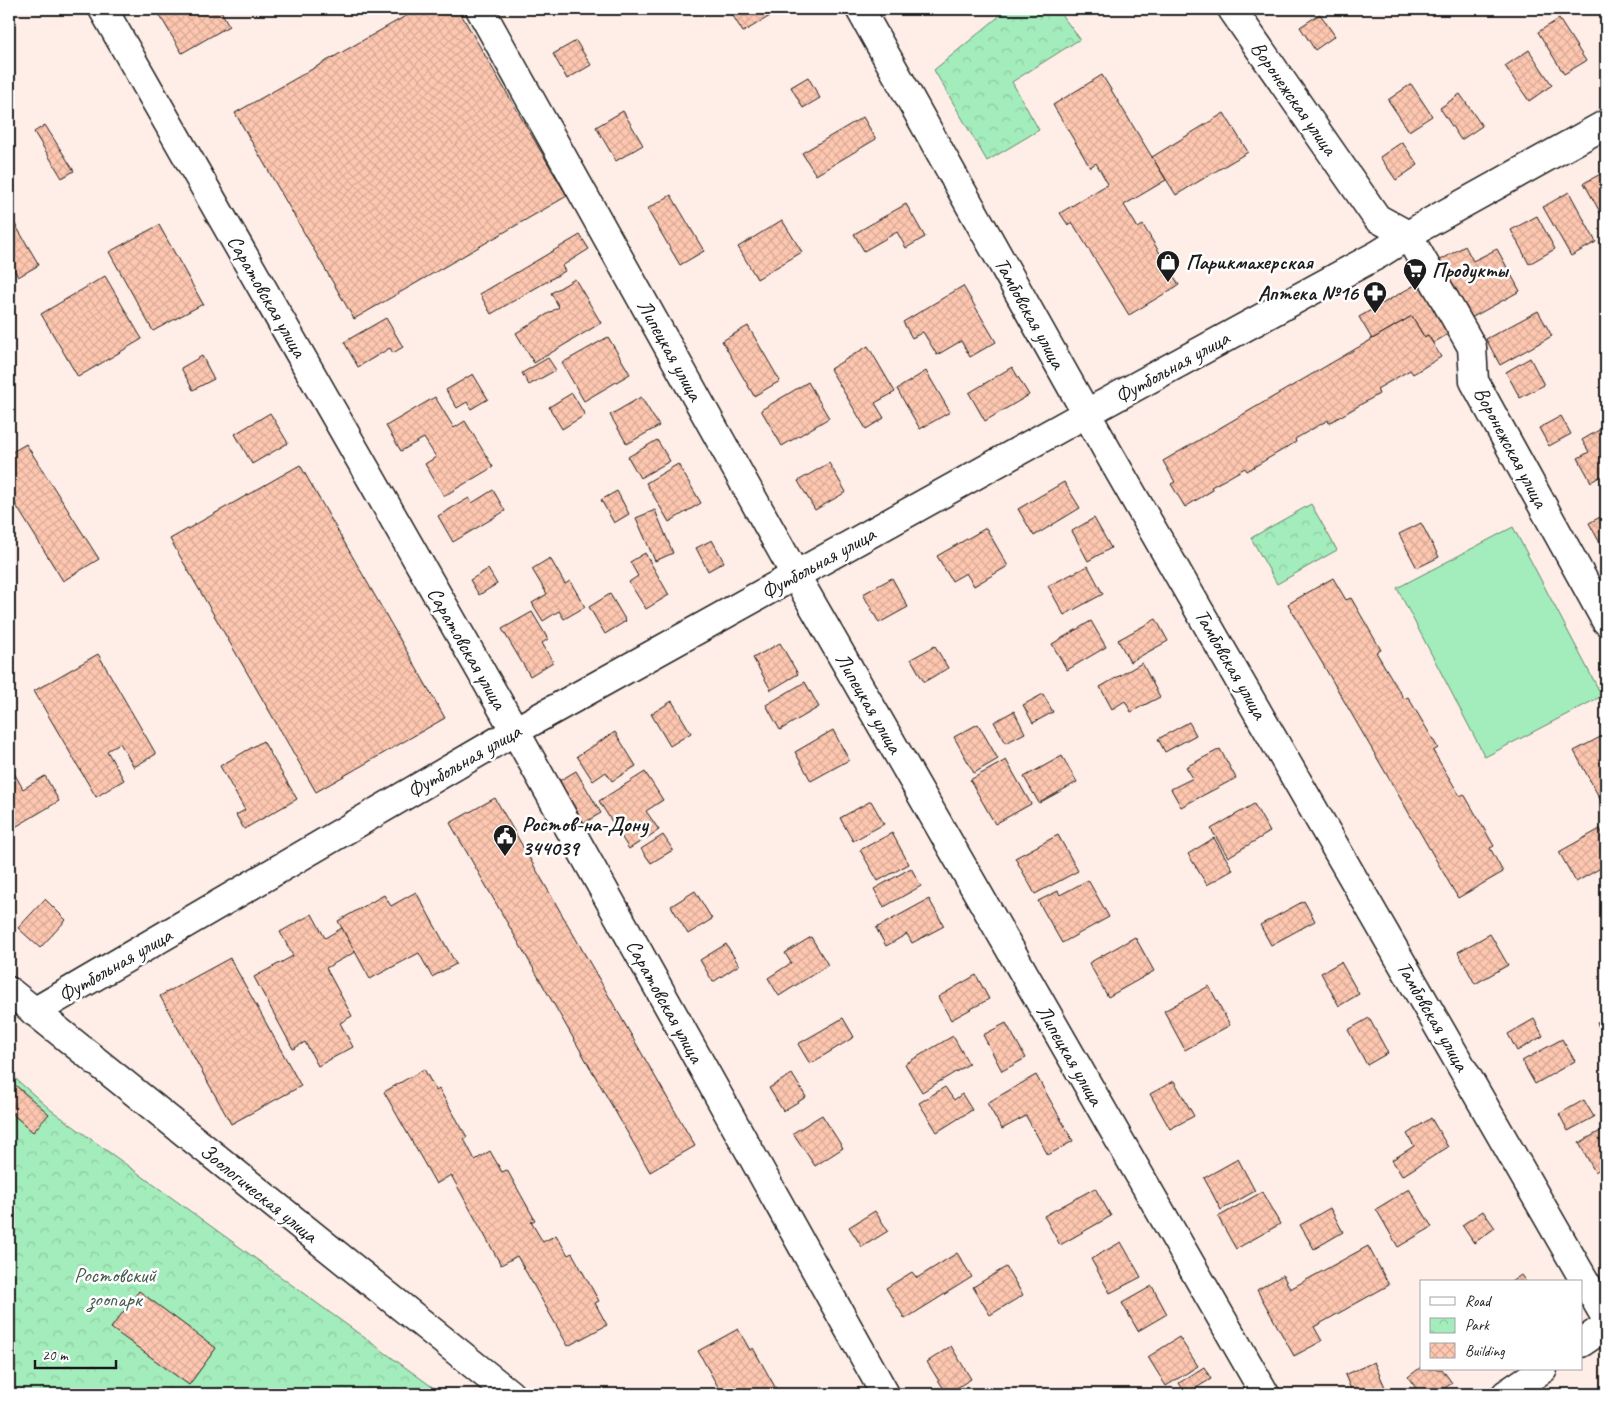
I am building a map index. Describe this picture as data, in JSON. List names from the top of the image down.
{
  "streets": {
    "street": [
      "Воронежская улица",
      "Саратовская улица",
      "Тамбовская улица",
      "Липецкая улица",
      "Футбольная улица",
      "Зоологическая улица"
    ]
  },
  "crossings": [
    ["Воронежская улица", "Футбольная улица"],
    ["Саратовская улица", "Футбольная улица"],
    ["Тамбовская улица", "Футбольная улица"],
    ["Липецкая улица", "Футбольная улица"],
    ["Футбольная улица", "Зоологическая улица"]
  ],
  "parks": ["Ростовский зоопарк"],
  "places": {
    "shop": ["Парикмахерская"],
    "supermarket": ["Продукты"],
    "pharmacy": ["Аптека №16"],
    "public building": ["Ростов-на-Дону 344039"]
  },
  "legend": ["Road", "Park", "Building"],
  "scale_bar": "20 m"
}
